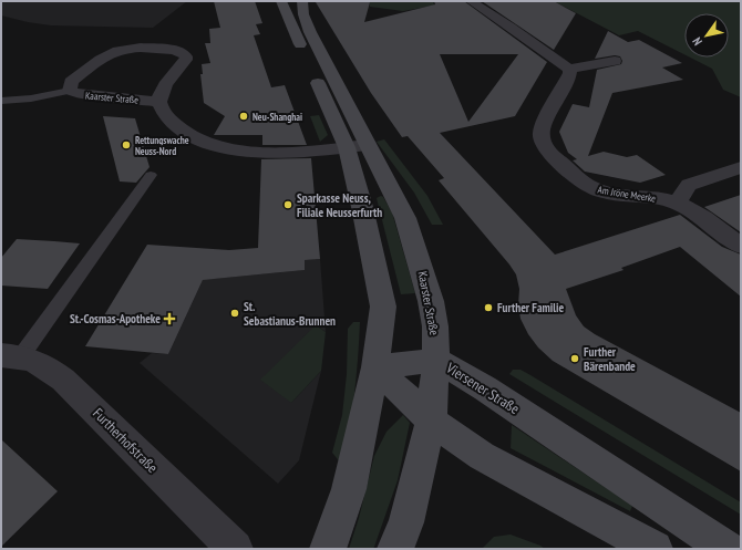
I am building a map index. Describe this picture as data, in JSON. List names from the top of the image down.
{
  "streets": {
    "main road": ["Kaarster Straße", "Viersener Straße"],
    "street": ["Am Jröne Meerke", "Furtherhofstraße"]
  },
  "crossings": [
    ["Kaarster Straße", "Viersener Straße"]
  ],
  "places": {
    "other": [
      "Neu-Shanghai",
      "Rettungswache Neuss-Nord",
      "Sparkasse Neuss, Filiale Neusserfurth",
      "Further Familie",
      "St. Sebastianus-Brunnen",
      "Further Bärenbande"
    ],
    "health": ["St.-Cosmas-Apotheke"]
  },
  "north": "bottom left"
}
